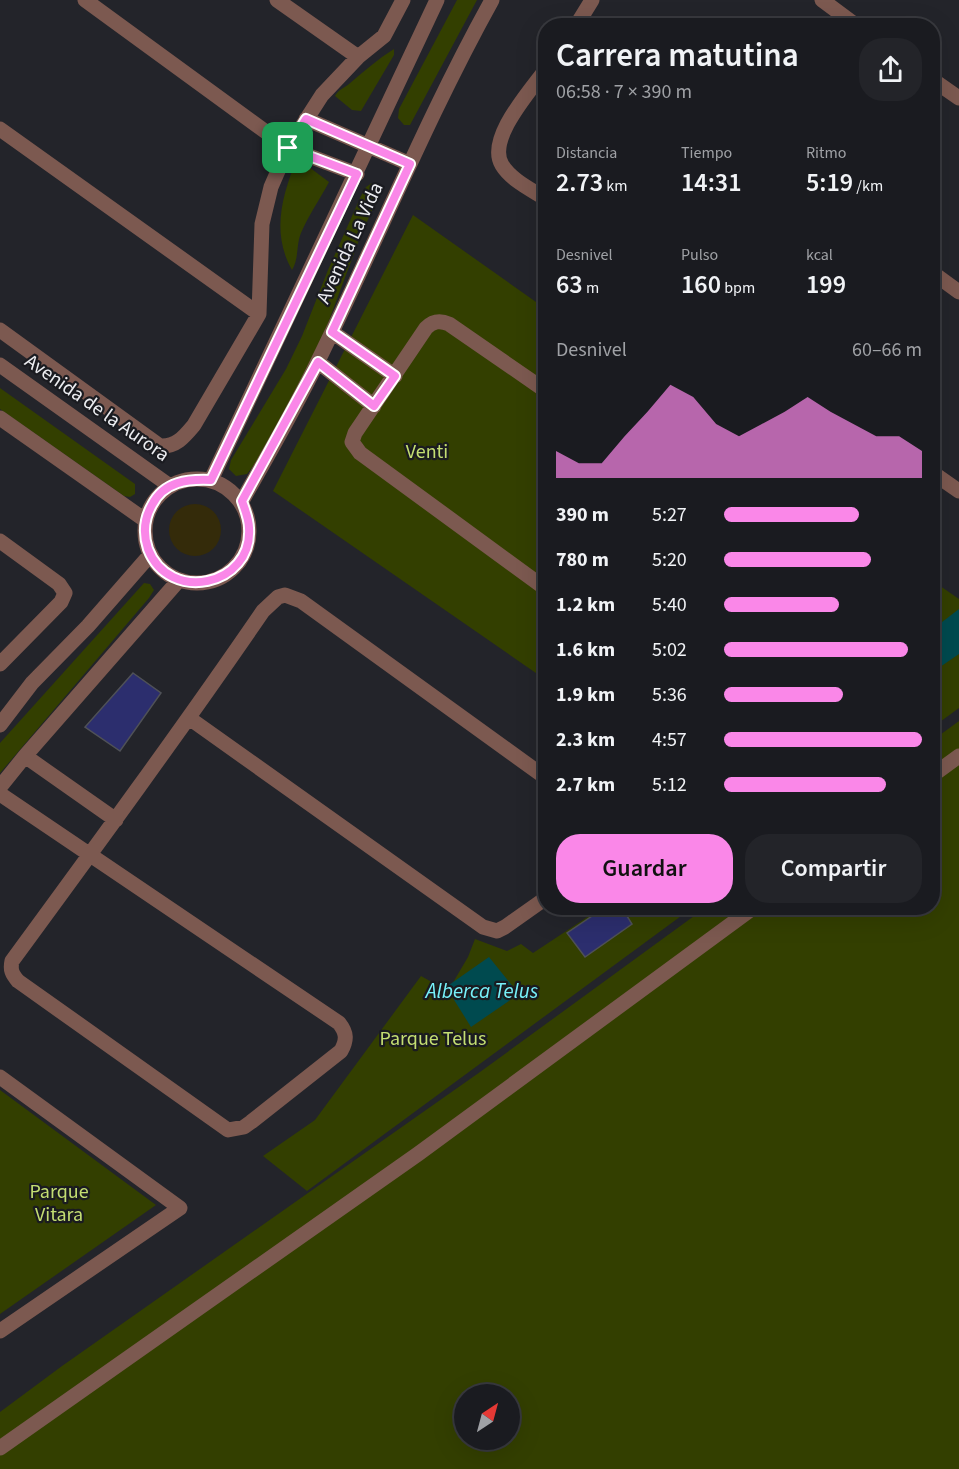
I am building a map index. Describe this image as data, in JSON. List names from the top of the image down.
{
  "streets": {
    "street": ["Avenida La Vida", "Avenida de la Aurora"]
  },
  "crossings": [
    ["Avenida La Vida", "Avenida de la Aurora"]
  ],
  "water": ["Alberca Telus"],
  "parks": ["Venti", "Parque Telus", "Parque Vitara"],
  "north": "top right",
  "page": {
    "heading": ["Carrera matutina", "06:58 · 7 × 390 m"],
    "stats": [
      ["Distancia", "2.73 km"],
      ["Tiempo", "14:31"],
      ["Ritmo", "5:19 /km"],
      ["Desnivel", "63 m"],
      ["Pulso", "160 bpm"],
      ["kcal", "199"]
    ],
    "chart": ["Desnivel", "60–66 m"],
    "list": [
      {
        "name": "390 m",
        "note": "5:27"
      },
      {
        "name": "780 m",
        "note": "5:20"
      },
      {
        "name": "1.2 km",
        "note": "5:40"
      },
      {
        "name": "1.6 km",
        "note": "5:02"
      },
      {
        "name": "1.9 km",
        "note": "5:36"
      },
      {
        "name": "2.3 km",
        "note": "4:57"
      },
      {
        "name": "2.7 km",
        "note": "5:12"
      }
    ],
    "buttons": ["Guardar", "Compartir"]
  }
}
